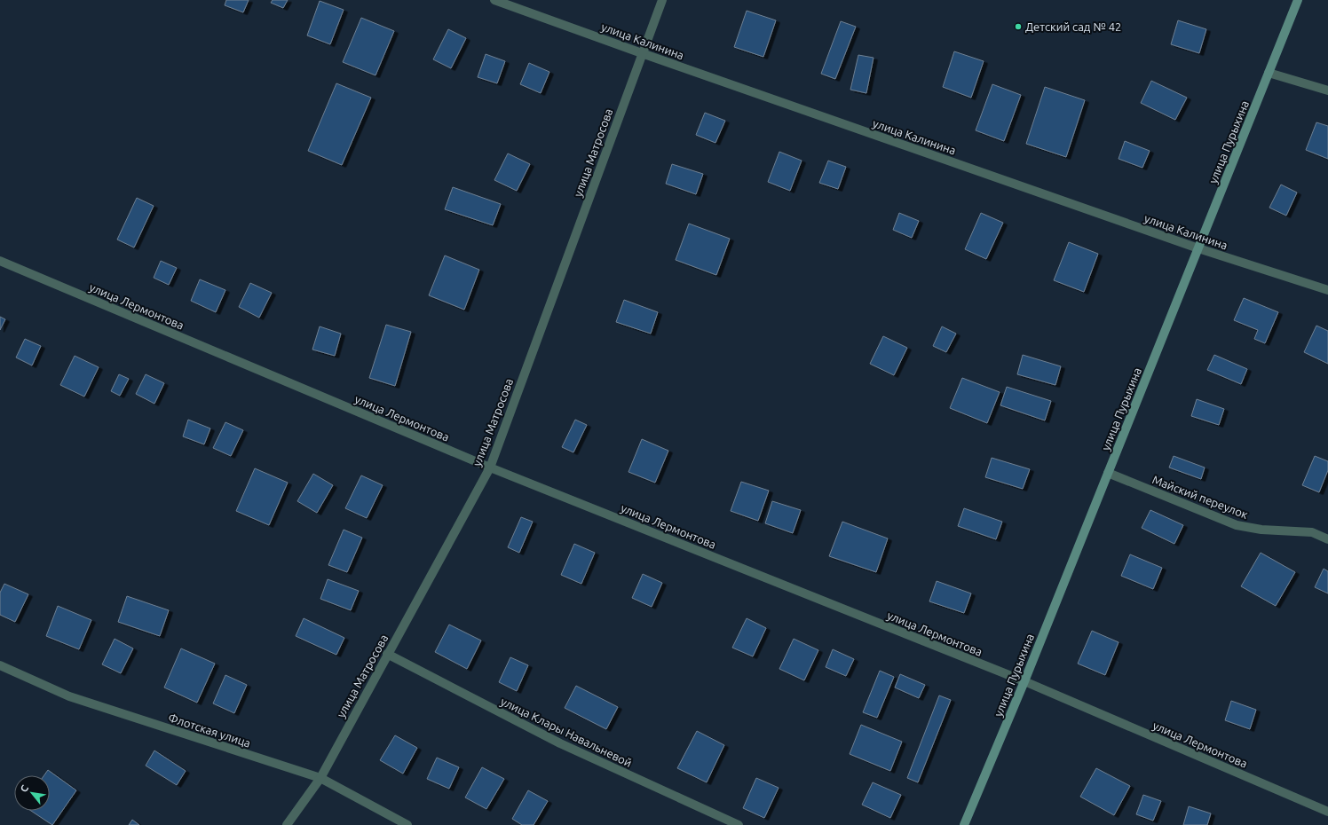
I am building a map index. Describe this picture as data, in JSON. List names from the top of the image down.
{
  "streets": {
    "street": [
      "улица Калинина",
      "улица Пурыхина",
      "улица Матросова",
      "улица Лермонтова",
      "Майский переулок",
      "Флотская улица",
      "улица Клары Навальневой"
    ]
  },
  "crossings": [
    ["улица Калинина", "улица Пурыхина"],
    ["улица Калинина", "улица Матросова"],
    ["улица Пурыхина", "улица Лермонтова"],
    ["улица Пурыхина", "Майский переулок"],
    ["улица Матросова", "улица Лермонтова"],
    ["улица Матросова", "Флотская улица"],
    ["улица Матросова", "улица Клары Навальневой"]
  ],
  "places": ["Детский сад № 42"],
  "north": "top left"
}
